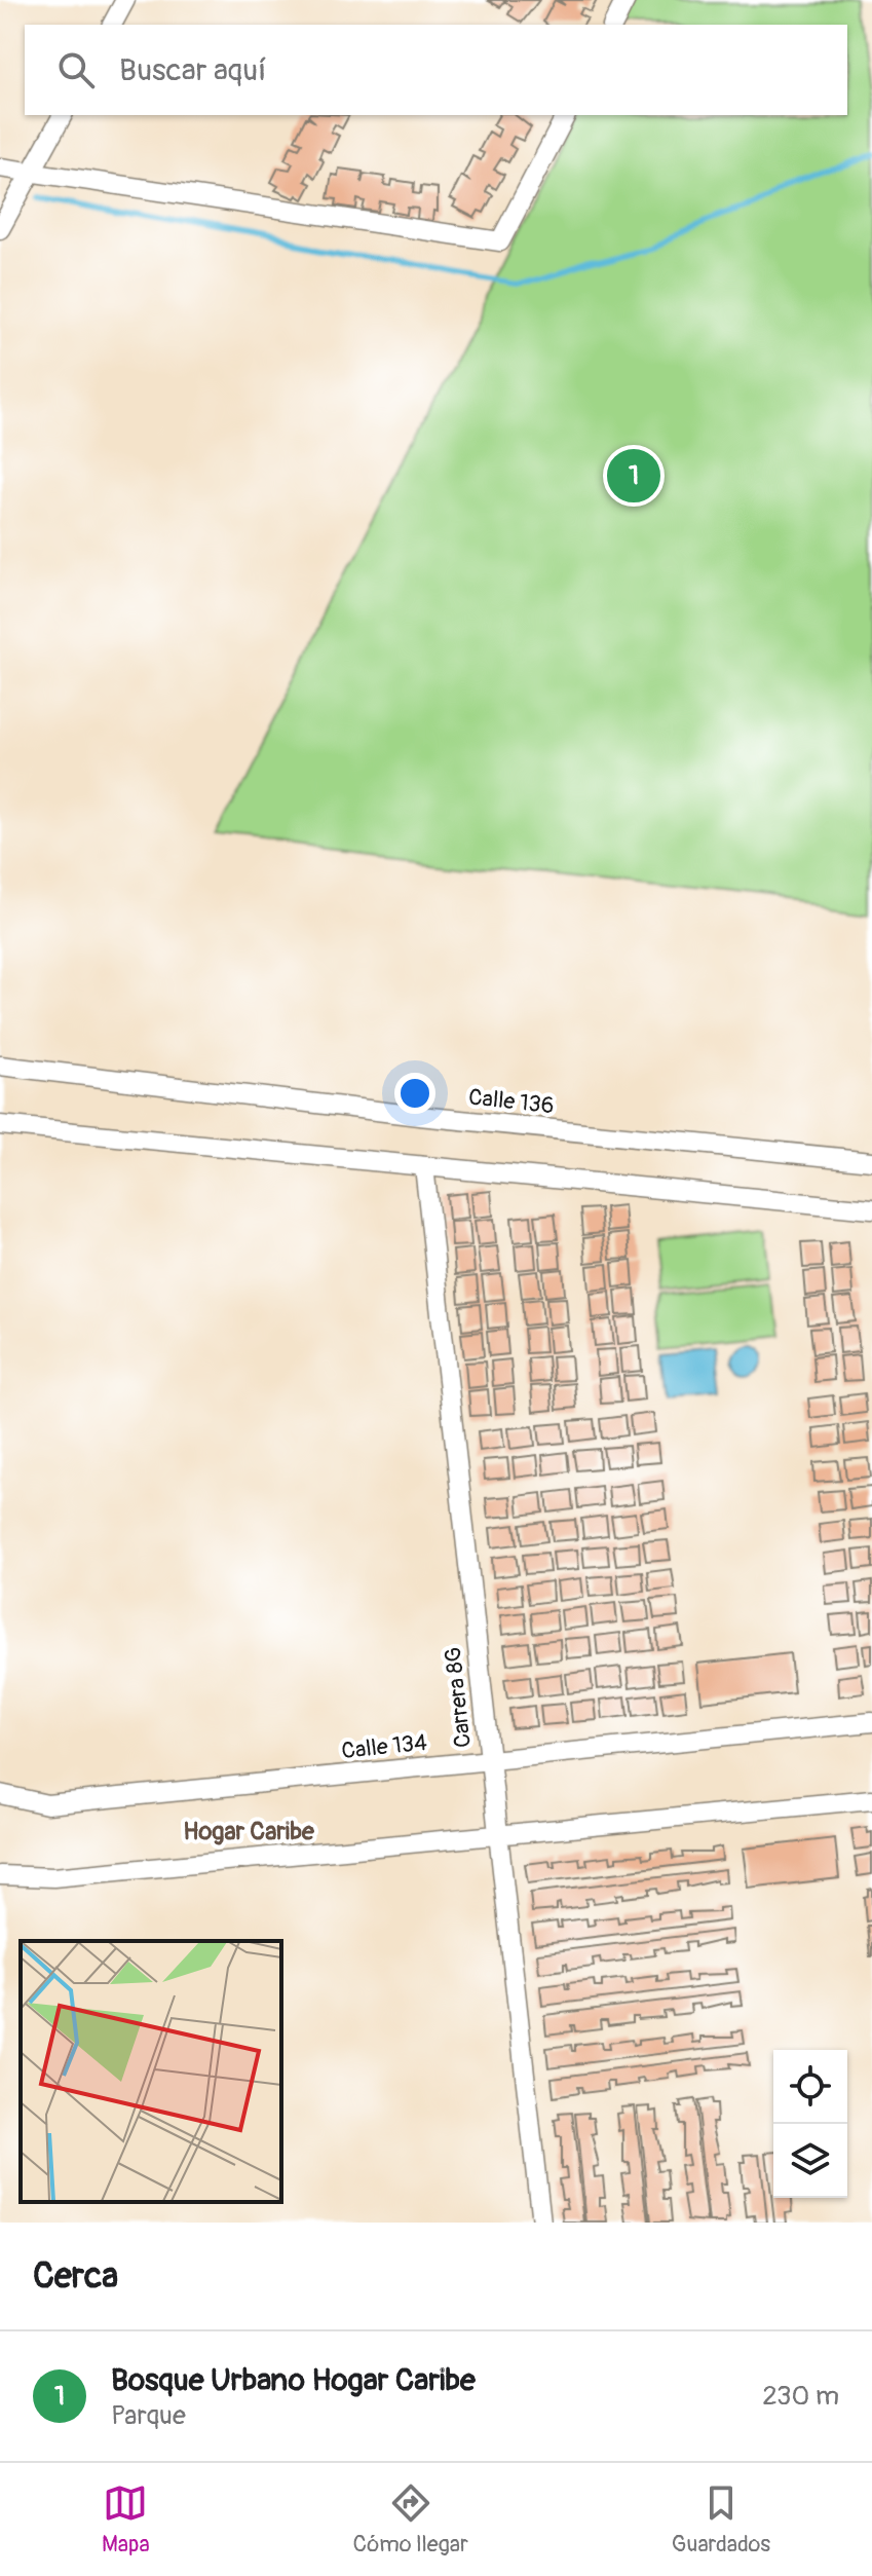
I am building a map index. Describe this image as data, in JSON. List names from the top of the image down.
{
  "streets": {
    "street": ["Calle 136", "Carrera 8G", "Calle 134"]
  },
  "crossings": [
    ["Carrera 8G", "Calle 134"]
  ],
  "districts": ["Hogar Caribe"],
  "page": {
    "search": "Buscar aquí",
    "pins": "1",
    "heading": "Cerca",
    "list": [
      {
        "mark": "1",
        "name": "Bosque Urbano Hogar Caribe",
        "note": "Parque",
        "value": "230 m"
      }
    ],
    "nav": ["Mapa", "Cómo llegar", "Guardados"]
  }
}
